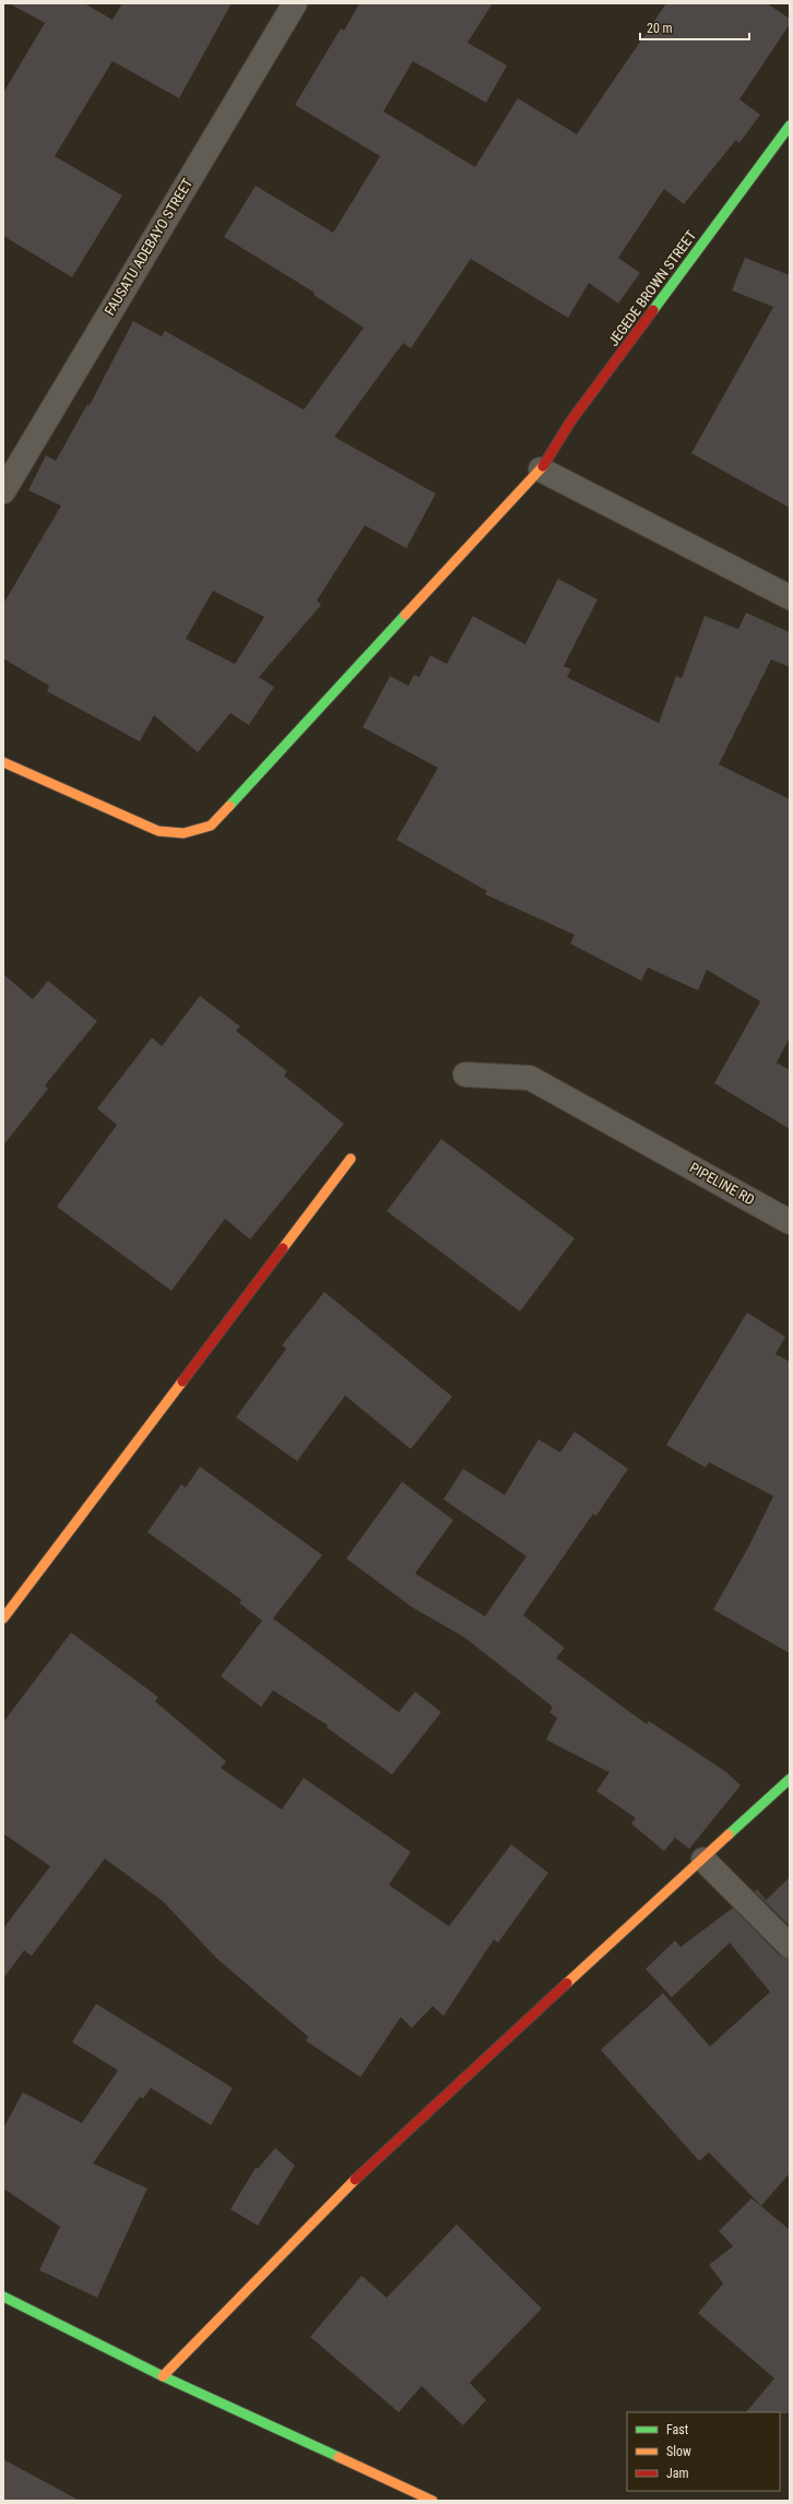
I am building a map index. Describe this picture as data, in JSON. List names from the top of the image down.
{
  "streets": {
    "street": ["FAUSATU ADEBAYO STREET", "JEGEDE BROWN STREET", "PIPELINE RD"]
  },
  "legend": ["Fast", "Slow", "Jam"],
  "scale_bar": "20 m"
}
